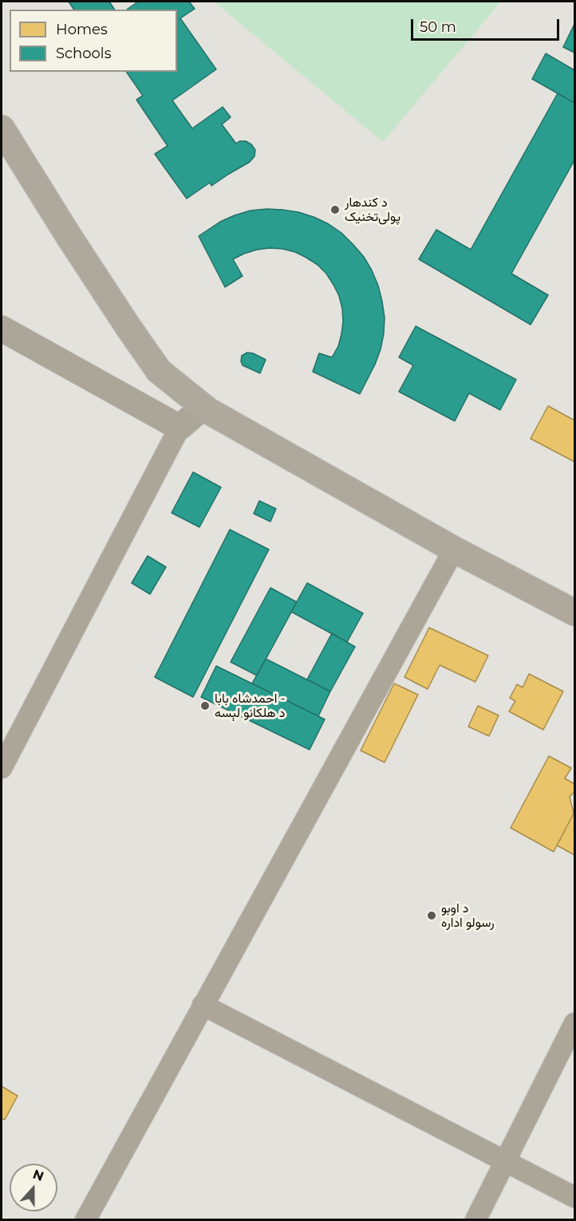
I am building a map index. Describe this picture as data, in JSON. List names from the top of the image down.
{
  "places": ["د کندهار پولی‌تخنیک", "احمدشاه بابا - د هلکانو لېسه", "د اوبو رسولو اداره"],
  "legend": ["Homes", "Schools"],
  "scale_bar": "50 m",
  "north": "top"
}
